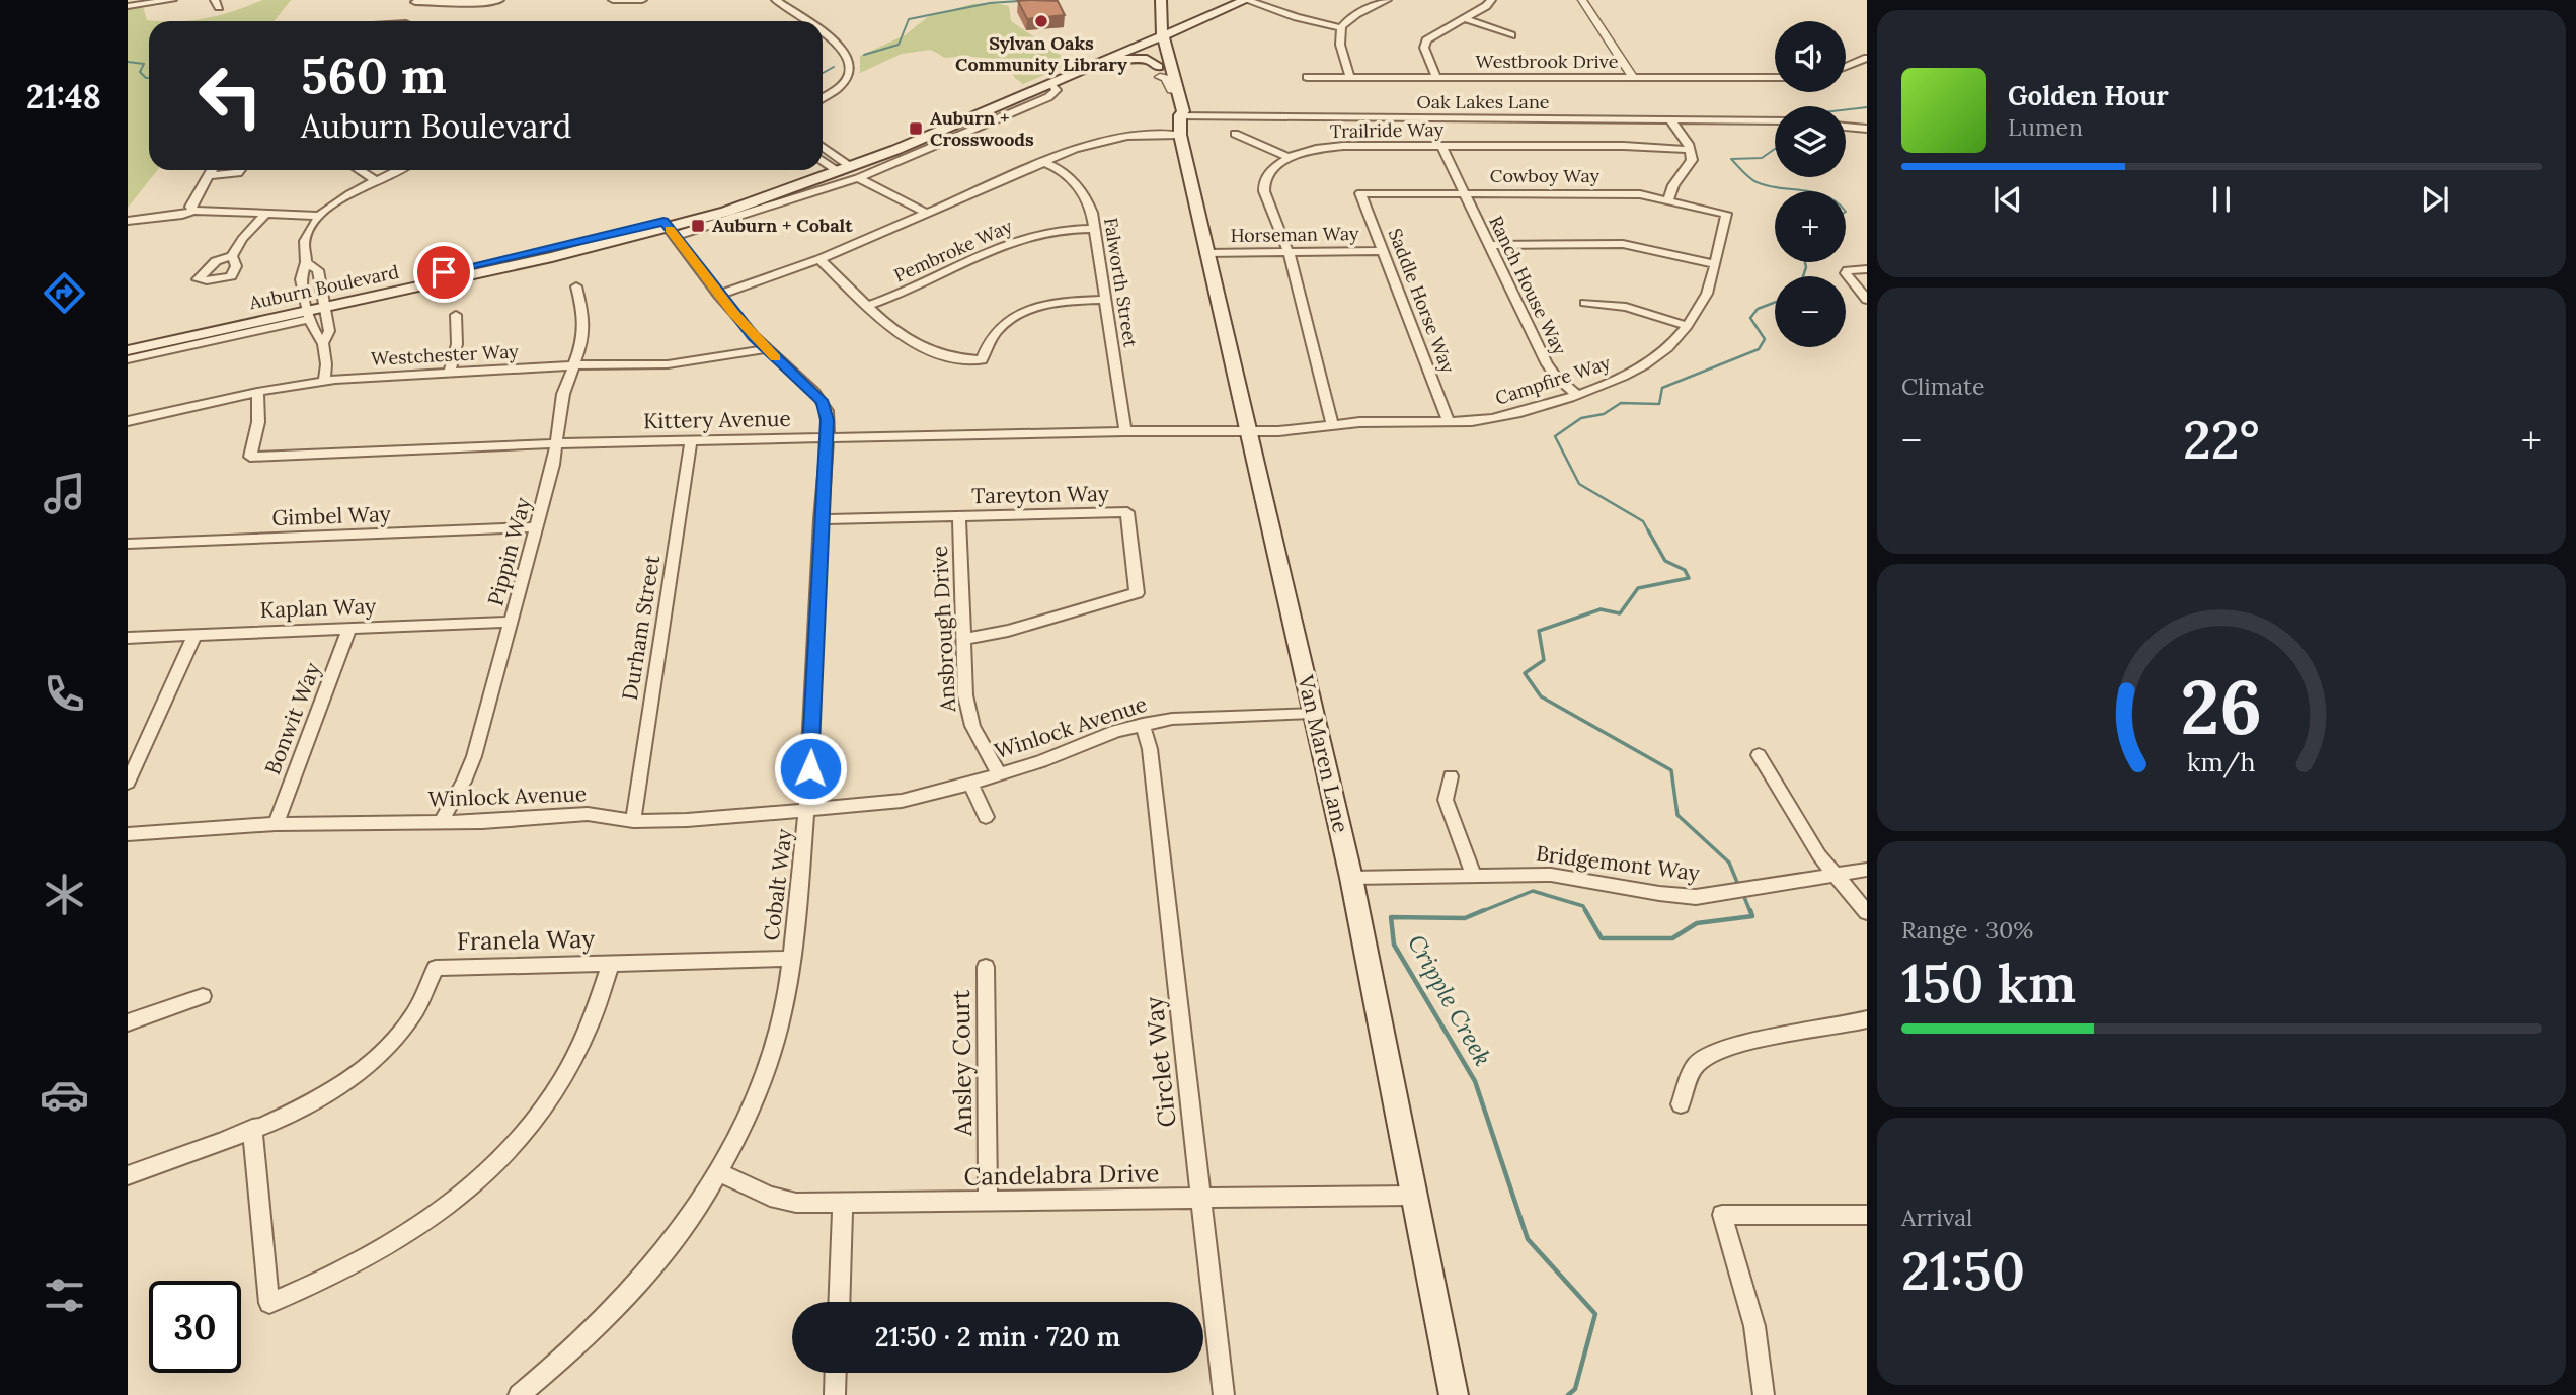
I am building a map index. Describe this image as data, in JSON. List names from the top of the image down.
{
  "streets": {
    "main road": ["Auburn Boulevard", "Van Maren Lane"],
    "street": [
      "Westbrook Drive",
      "Oak Lakes Lane",
      "Trailride Way",
      "Cowboy Way",
      "Horseman Way",
      "Pembroke Way",
      "Falworth Street",
      "Ranch House Way",
      "Saddle Horse Way",
      "Westchester Way",
      "Campfire Way",
      "Kittery Avenue",
      "Tareyton Way",
      "Gimbel Way",
      "Pippin Way",
      "Kaplan Way",
      "Durham Street",
      "Ansbrough Drive",
      "Bonwit Way",
      "Winlock Avenue",
      "Bridgemont Way",
      "Cobalt Way",
      "Franela Way",
      "Circlet Way",
      "Ansley Court",
      "Candelabra Drive"
    ]
  },
  "crossings": [
    ["Oak Lakes Lane", "Van Maren Lane"],
    ["Trailride Way", "Ranch House Way"],
    ["Cowboy Way", "Ranch House Way"],
    ["Cowboy Way", "Saddle Horse Way"],
    ["Cowboy Way", "Campfire Way"],
    ["Horseman Way", "Saddle Horse Way"],
    ["Horseman Way", "Van Maren Lane"],
    ["Pembroke Way", "Falworth Street"],
    ["Falworth Street", "Kittery Avenue"],
    ["Ranch House Way", "Campfire Way"],
    ["Auburn Boulevard", "Van Maren Lane"],
    ["Auburn Boulevard", "Cobalt Way"],
    ["Saddle Horse Way", "Campfire Way"],
    ["Westchester Way", "Kittery Avenue"],
    ["Westchester Way", "Pippin Way"],
    ["Westchester Way", "Cobalt Way"],
    ["Campfire Way", "Kittery Avenue"],
    ["Campfire Way", "Van Maren Lane"],
    ["Kittery Avenue", "Pippin Way"],
    ["Kittery Avenue", "Durham Street"],
    ["Kittery Avenue", "Van Maren Lane"],
    ["Kittery Avenue", "Cobalt Way"],
    ["Tareyton Way", "Ansbrough Drive"],
    ["Tareyton Way", "Cobalt Way"],
    ["Gimbel Way", "Pippin Way"],
    ["Pippin Way", "Kaplan Way"],
    ["Pippin Way", "Winlock Avenue"],
    ["Kaplan Way", "Bonwit Way"],
    ["Durham Street", "Winlock Avenue"],
    ["Ansbrough Drive", "Winlock Avenue"],
    ["Bonwit Way", "Winlock Avenue"],
    ["Winlock Avenue", "Van Maren Lane"],
    ["Winlock Avenue", "Cobalt Way"],
    ["Winlock Avenue", "Circlet Way"],
    ["Van Maren Lane", "Bridgemont Way"],
    ["Van Maren Lane", "Candelabra Drive"],
    ["Cobalt Way", "Franela Way"],
    ["Cobalt Way", "Candelabra Drive"],
    ["Circlet Way", "Candelabra Drive"],
    ["Ansley Court", "Candelabra Drive"]
  ],
  "water": ["Cripple Creek"],
  "places": {
    "other": ["Sylvan Oaks Community Library"],
    "transit": ["Auburn + Crosswoods", "Auburn + Cobalt"]
  },
  "page": {
    "tabs": "21:48",
    "map_buttons": ["+", "−"],
    "turn": ["560 m", "Auburn Boulevard"],
    "song": ["Golden Hour", "Lumen"],
    "tile": [
      "Climate",
      ["Range · 30%", "150 km"],
      ["Arrival", "21:50"]
    ],
    "heat": ["−", "22°", "+"],
    "limit": "30",
    "trip": "21:50 · 2 min · 720 m",
    "gauge": ["26", "km/h"]
  }
}
